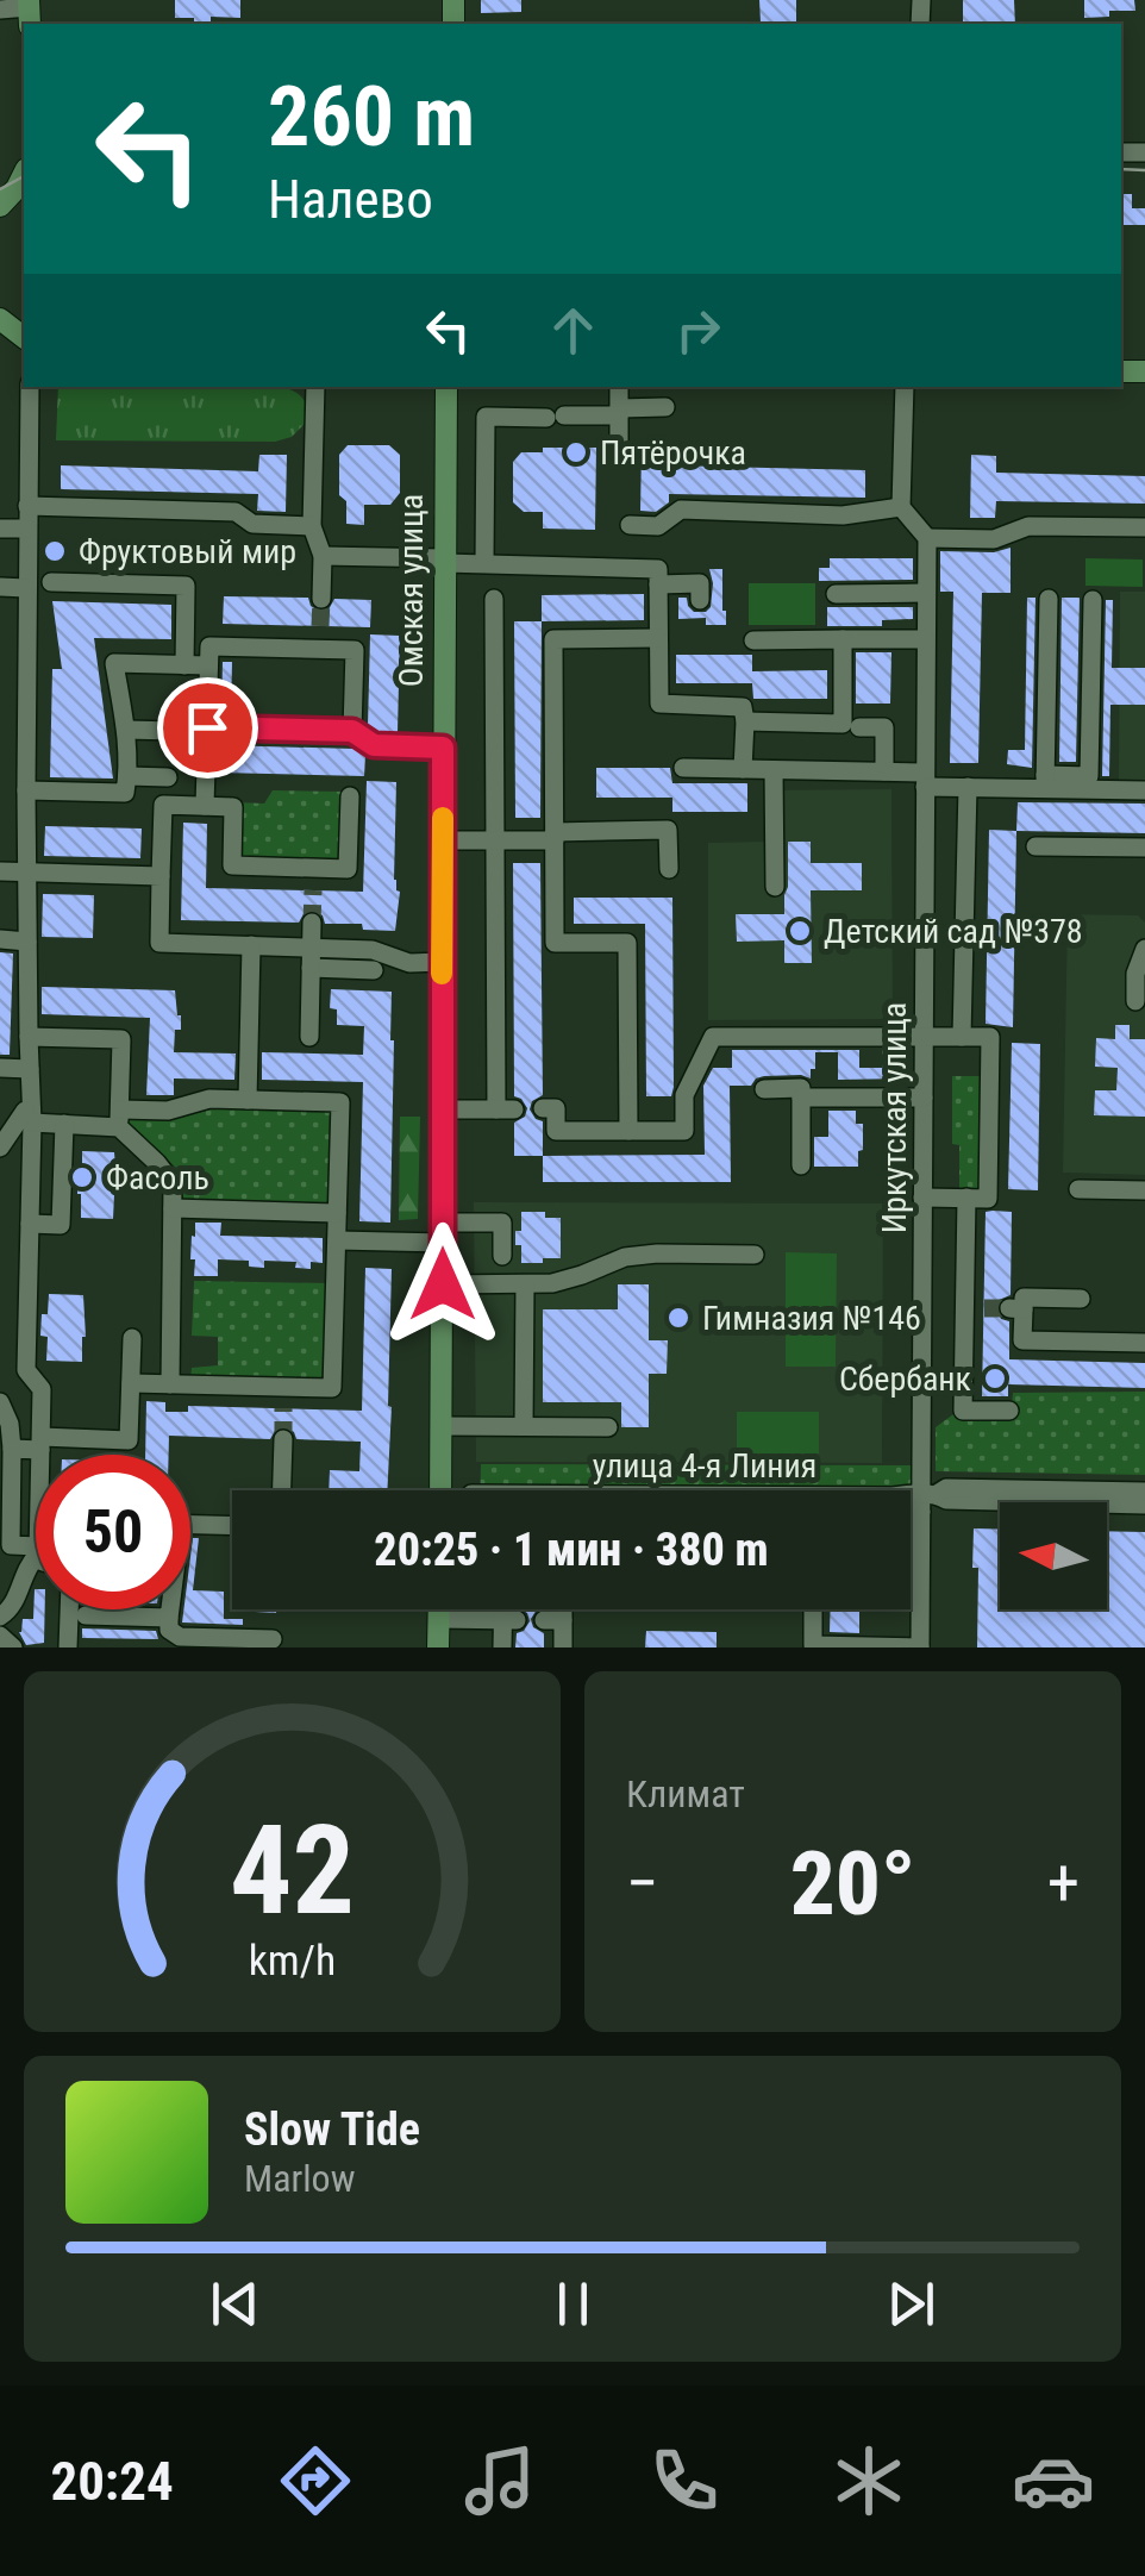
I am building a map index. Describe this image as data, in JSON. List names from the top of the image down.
{
  "streets": {
    "main road": ["Омская улица"],
    "street": ["Иркутская улица", "улица 4-я Линия"]
  },
  "crossings": [
    ["Иркутская улица", "улица 4-я Линия"]
  ],
  "places": [
    "Пятёрочка",
    "Фруктовый мир",
    "Детский сад №378",
    "Фасоль",
    "Гимназия №146",
    "Сбербанк"
  ],
  "north": "left",
  "page": {
    "turn": ["260 m", "Налево"],
    "limit": "50",
    "trip": "20:25 · 1 мин · 380 m",
    "tile": "Климат",
    "heat": ["−", "20°", "+"],
    "song": ["Slow Tide", "Marlow"],
    "tabs": "20:24",
    "gauge": ["42", "km/h"]
  }
}
